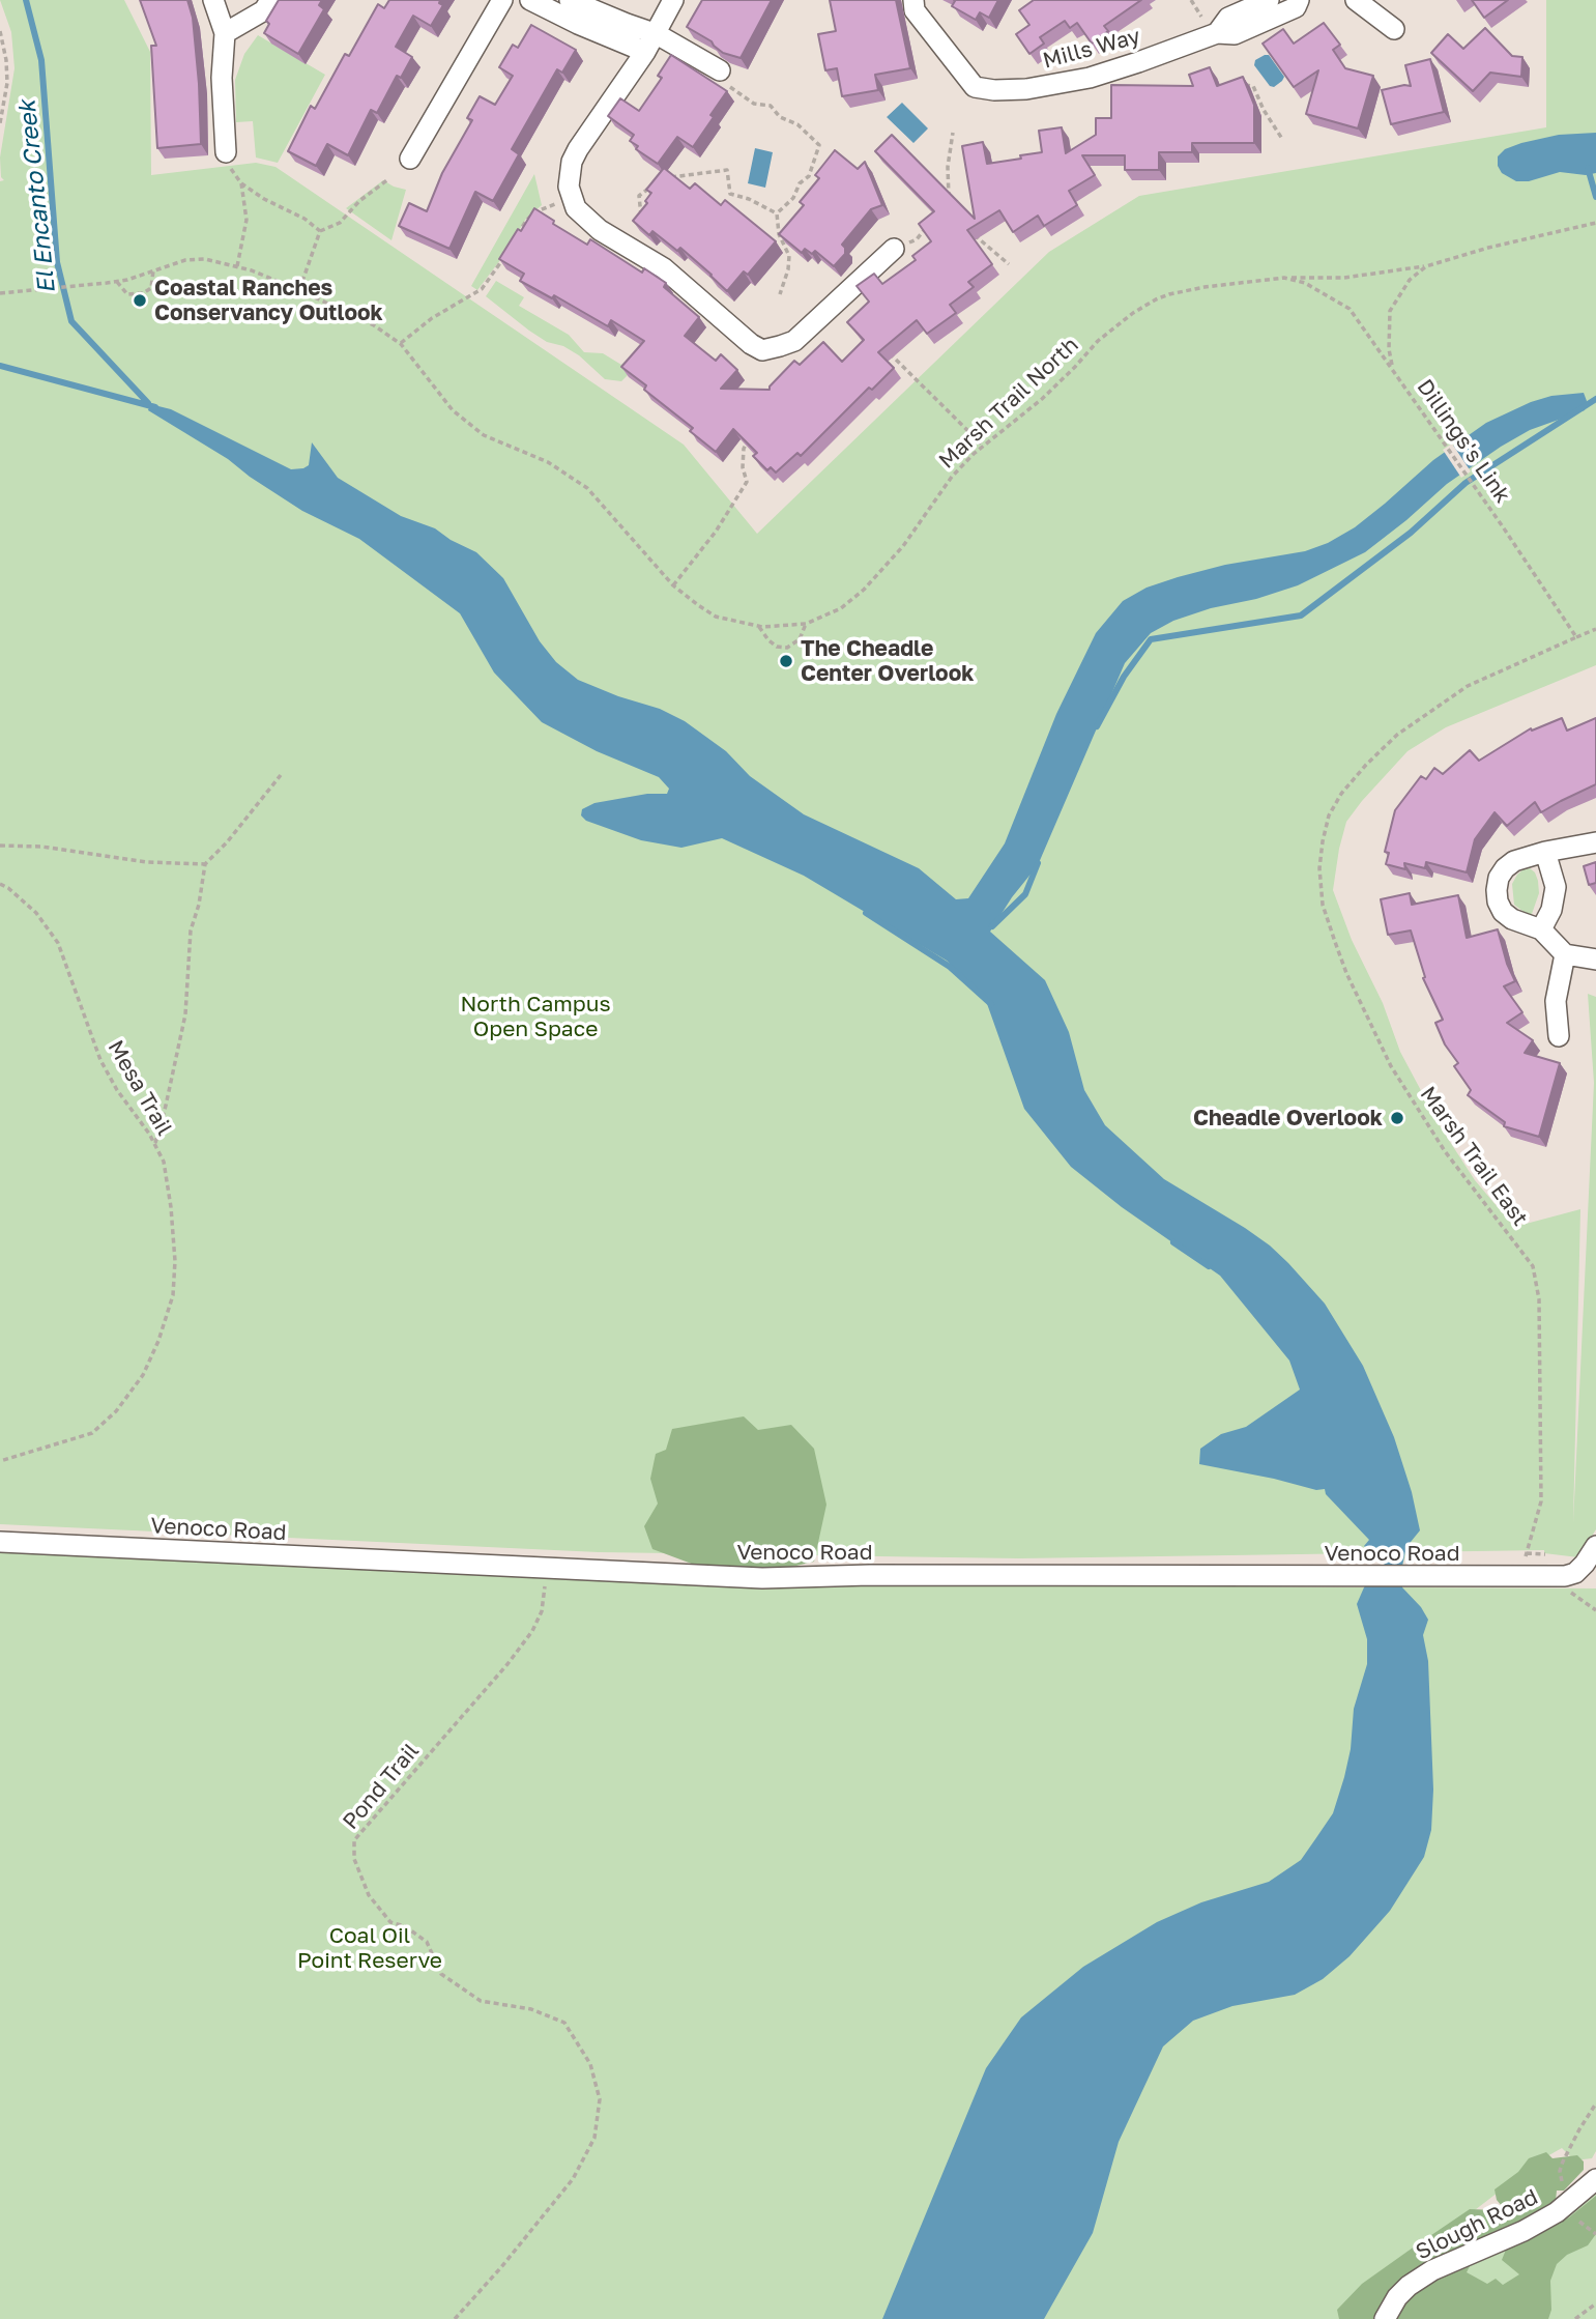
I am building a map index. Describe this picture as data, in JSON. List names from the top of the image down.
{
  "streets": {
    "street": ["Mills Way", "Venoco Road", "Slough Road"],
    "path": [
      "Marsh Trail North",
      "Dillings's Link",
      "Mesa Trail",
      "Marsh Trail East",
      "Pond Trail"
    ]
  },
  "crossings": [
    ["Marsh Trail North", "Dillings's Link"],
    ["Dillings's Link", "Marsh Trail East"],
    ["Marsh Trail East", "Venoco Road"],
    ["Venoco Road", "Pond Trail"]
  ],
  "water": ["El Encanto Creek"],
  "parks": ["North Campus Open Space", "Coal Oil Point Reserve"],
  "places": ["Coastal Ranches Conservancy Outlook", "The Cheadle Center Overlook", "Cheadle Overlook"]
}
